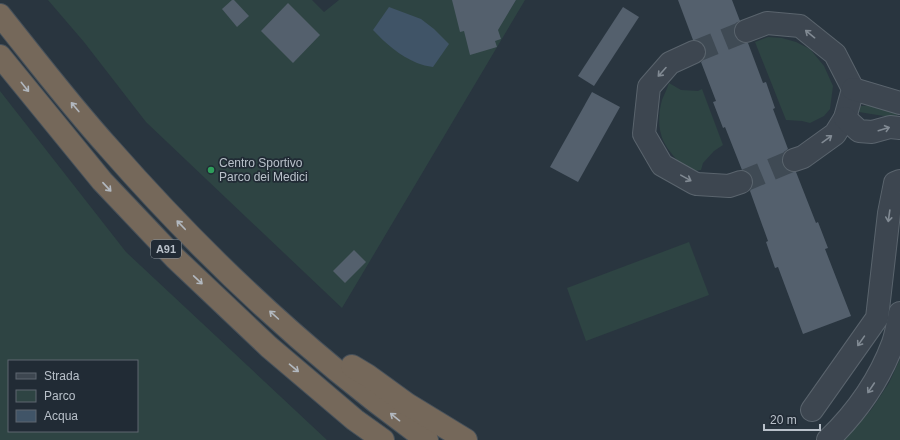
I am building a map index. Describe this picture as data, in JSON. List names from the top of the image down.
{
  "streets": {
    "highway": ["A91"]
  },
  "places": ["Centro Sportivo Parco dei Medici"],
  "legend": ["Strada", "Parco", "Acqua"],
  "scale_bar": "20 m"
}
